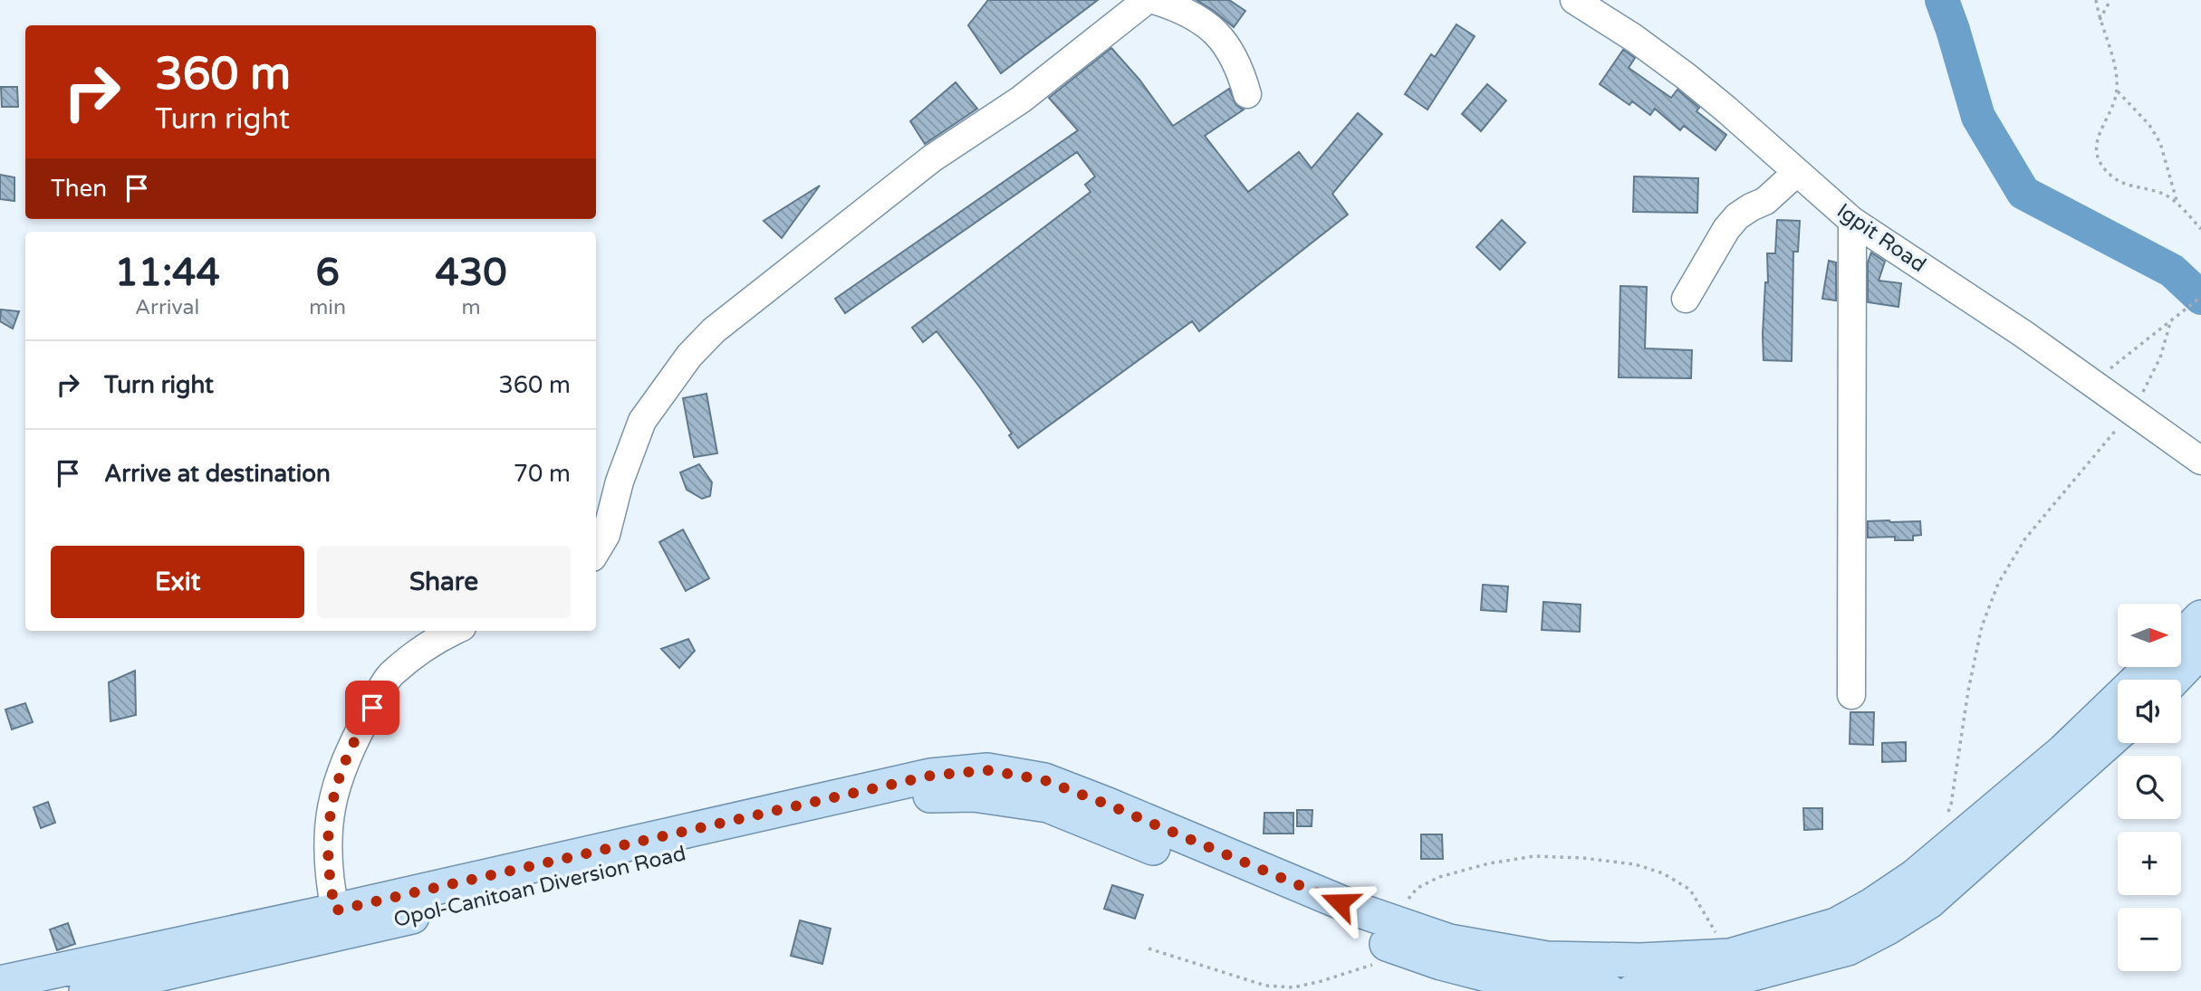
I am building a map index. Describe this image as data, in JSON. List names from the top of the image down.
{
  "streets": {
    "main road": ["Opol-Canitoan Diversion Road"],
    "street": ["Igpit Road"]
  },
  "north": "right",
  "page": {
    "turn": ["360 m", "Turn right"],
    "then": "Then",
    "eta": [
      "11:44",
      "Arrival",
      "6",
      "min",
      "430",
      "m"
    ],
    "list": [
      {
        "name": "Turn right",
        "value": "360 m"
      },
      {
        "name": "Arrive at destination",
        "value": "70 m"
      }
    ],
    "buttons": ["Exit", "Share"],
    "map_buttons": ["+", "−"]
  }
}
